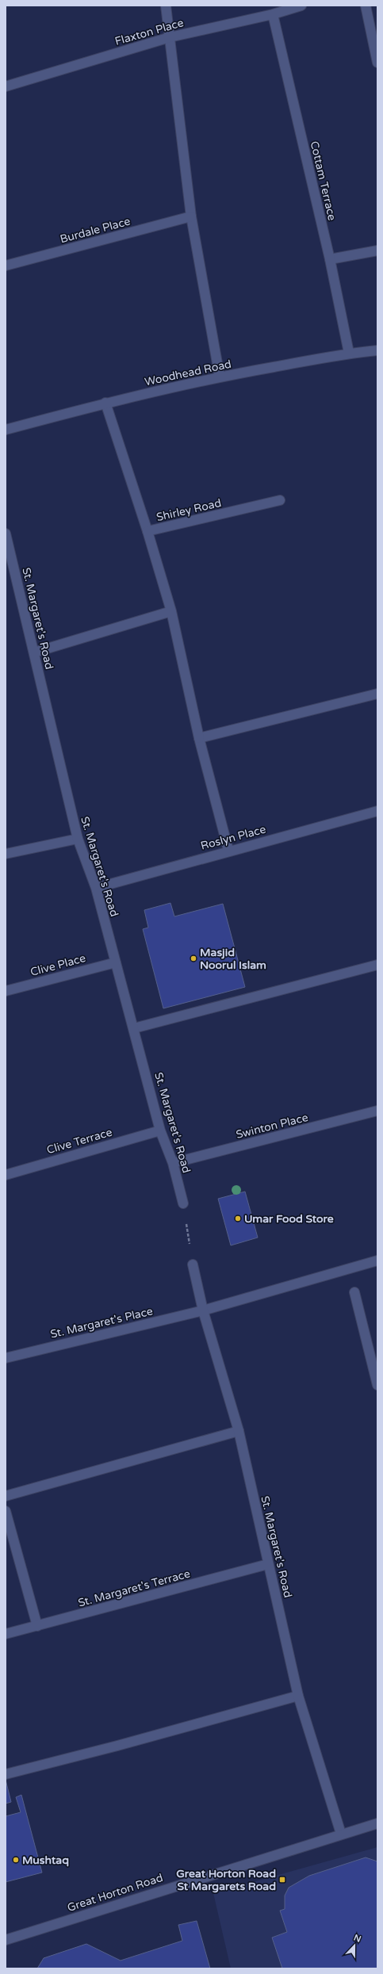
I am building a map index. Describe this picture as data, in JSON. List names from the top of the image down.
{
  "streets": {
    "street": [
      "Flaxton Place",
      "Cottam Terrace",
      "Burdale Place",
      "Woodhead Road",
      "Shirley Road",
      "St. Margaret's Road",
      "Roslyn Place",
      "Clive Place",
      "Swinton Place",
      "Clive Terrace",
      "St. Margaret's Place",
      "St. Margaret's Terrace",
      "Great Horton Road"
    ]
  },
  "crossings": [
    ["Flaxton Place", "Cottam Terrace"],
    ["Cottam Terrace", "Woodhead Road"],
    ["Shirley Road", "Roslyn Place"],
    ["St. Margaret's Road", "Roslyn Place"],
    ["St. Margaret's Road", "Clive Place"],
    ["St. Margaret's Road", "Swinton Place"],
    ["St. Margaret's Road", "Clive Terrace"],
    ["St. Margaret's Road", "St. Margaret's Place"],
    ["St. Margaret's Road", "St. Margaret's Terrace"],
    ["St. Margaret's Road", "Great Horton Road"]
  ],
  "places": {
    "other": ["Masjid Noorul Islam", "Umar Food Store", "Mushtaq"],
    "transit": ["Great Horton Road St Margarets Road"]
  },
  "north": "top"
}
